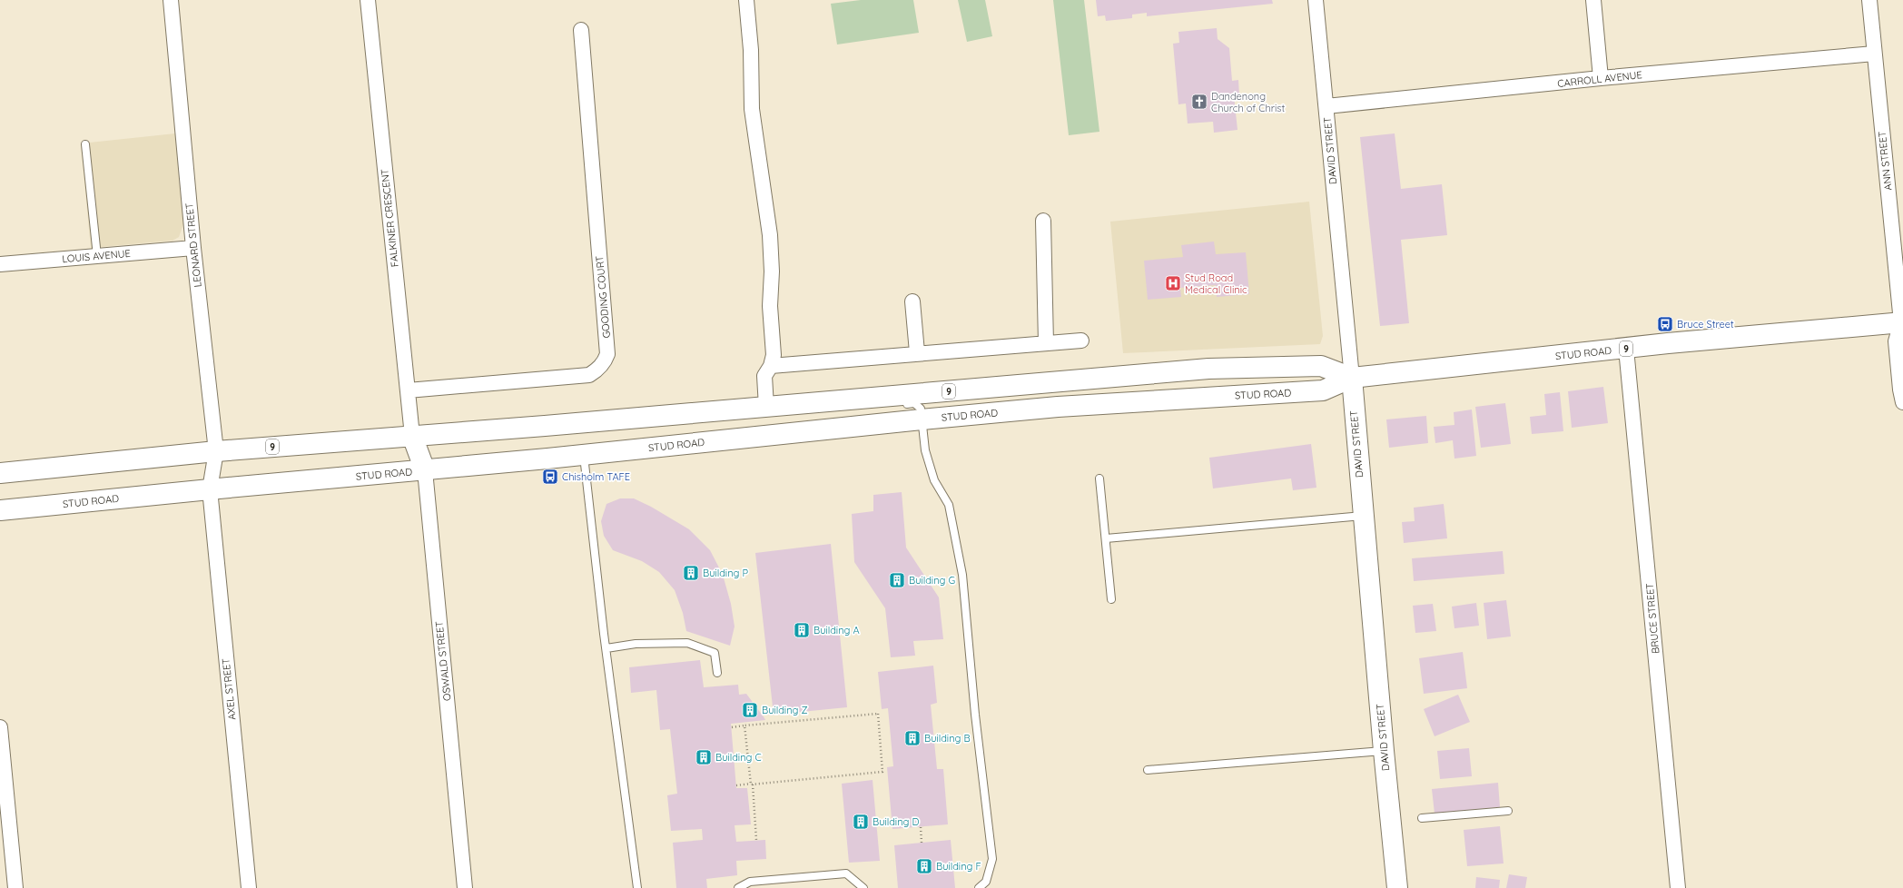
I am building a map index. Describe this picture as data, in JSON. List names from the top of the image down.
{
  "streets": {
    "main road": [
      "DAVID STREET",
      "9",
      "STUD ROAD",
      "OSWALD STREET"
    ],
    "street": [
      "CARROLL AVENUE",
      "ANN STREET",
      "FALKINER CRESCENT",
      "LEONARD STREET",
      "LOUIS AVENUE",
      "GOODING COURT",
      "BRUCE STREET",
      "AXEL STREET"
    ]
  },
  "crossings": [
    ["CARROLL AVENUE", "DAVID STREET"],
    ["CARROLL AVENUE", "ANN STREET"],
    ["DAVID STREET", "STUD ROAD"],
    ["ANN STREET", "STUD ROAD"],
    ["FALKINER CRESCENT", "GOODING COURT"],
    ["FALKINER CRESCENT", "STUD ROAD"],
    ["FALKINER CRESCENT", "OSWALD STREET"],
    ["LEONARD STREET", "LOUIS AVENUE"],
    ["LEONARD STREET", "STUD ROAD"],
    ["LEONARD STREET", "AXEL STREET"],
    ["STUD ROAD", "BRUCE STREET"],
    ["STUD ROAD", "OSWALD STREET"],
    ["STUD ROAD", "AXEL STREET"]
  ],
  "places": {
    "church": ["Dandenong Church of Christ"],
    "hospital": ["Stud Road Medical Clinic"],
    "bus stop": ["Bruce Street", "Chisholm TAFE"],
    "building": [
      "Building P",
      "Building G",
      "Building A",
      "Building Z",
      "Building B",
      "Building C",
      "Building D",
      "Building F"
    ]
  }
}
